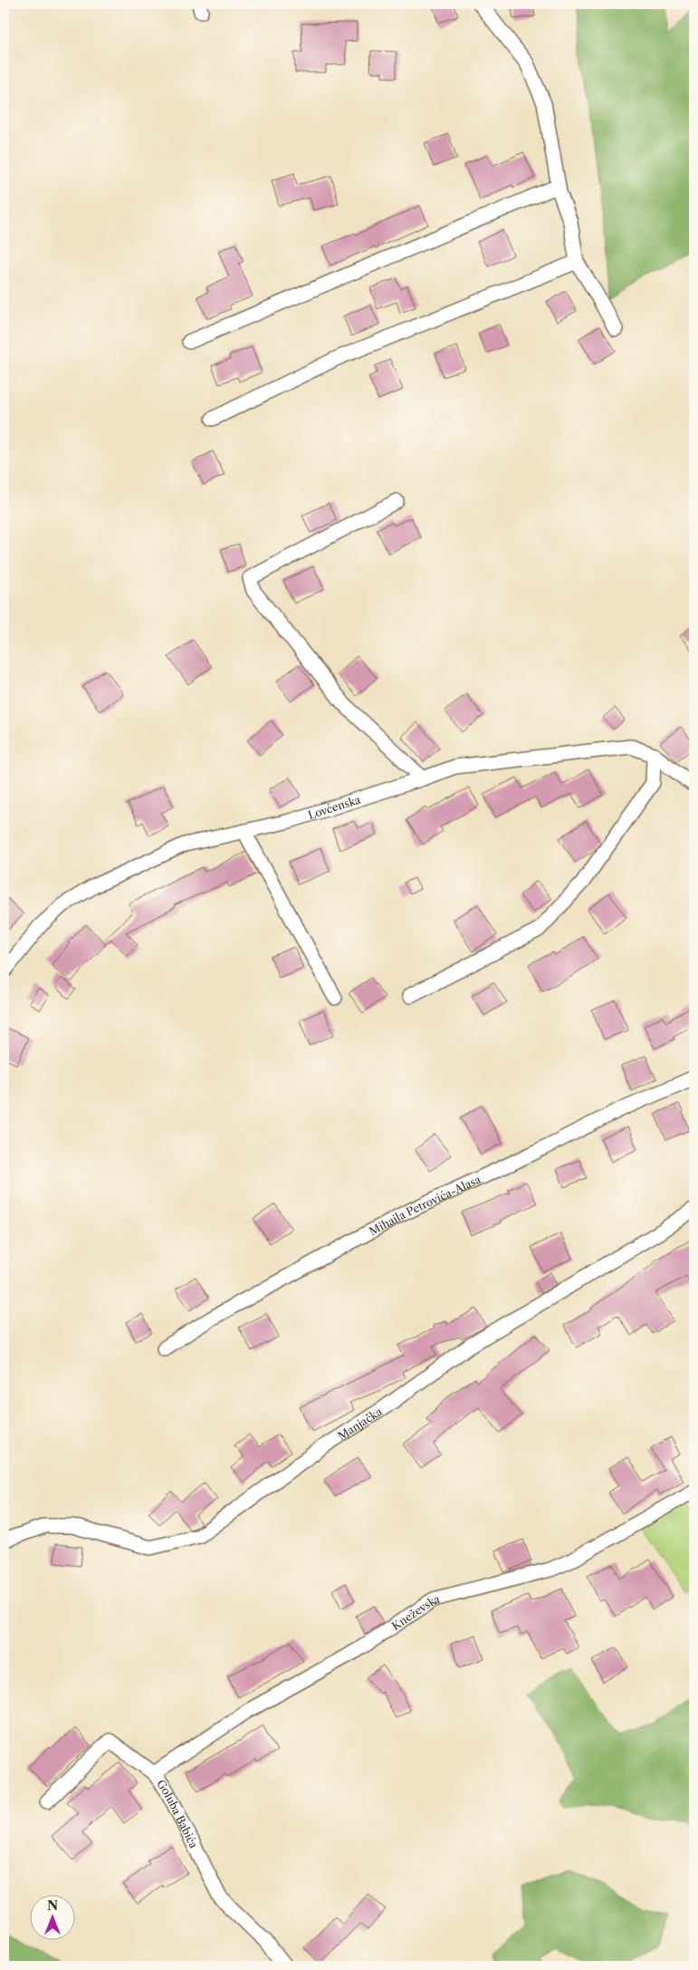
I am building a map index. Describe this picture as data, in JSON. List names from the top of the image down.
{
  "streets": {
    "street": [
      "Lovćenska",
      "Mihaila Petrovića-Alasa",
      "Manjačka",
      "Kneževska",
      "Goluba Babića"
    ]
  },
  "crossings": [
    ["Kneževska", "Goluba Babića"]
  ],
  "north": "top"
}
